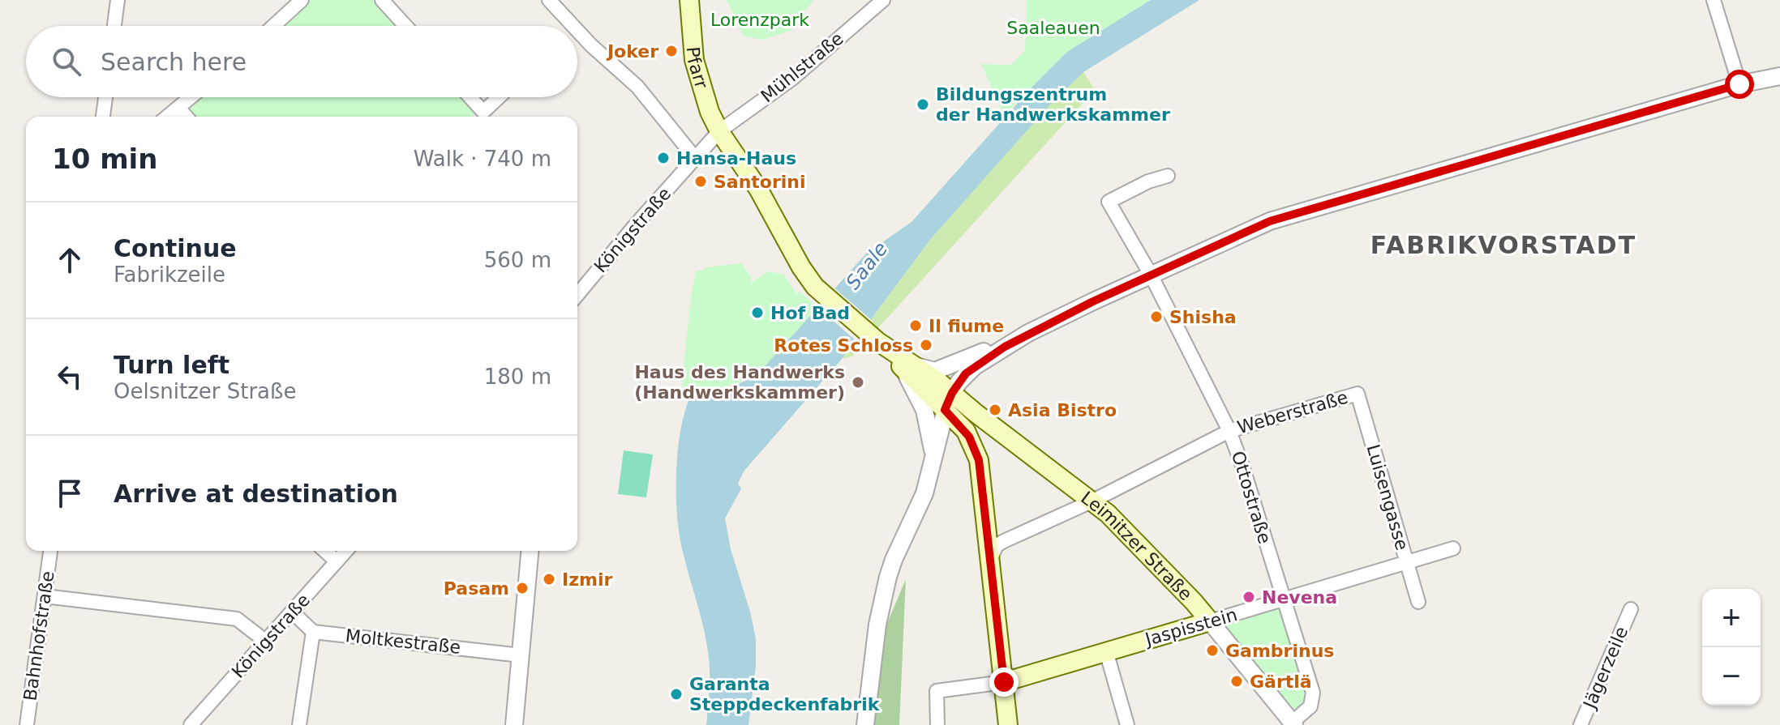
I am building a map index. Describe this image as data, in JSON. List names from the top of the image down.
{
  "streets": {
    "main road": ["Pfarr", "Leimitzer Straße", "Jaspisstein"],
    "street": [
      "Mühlstraße",
      "Königstraße",
      "Weberstraße",
      "Ottostraße",
      "Luisengasse",
      "Bahnhofstraße",
      "Moltkestraße",
      "Jägerzeile"
    ]
  },
  "crossings": [
    ["Pfarr", "Mühlstraße"],
    ["Pfarr", "Königstraße"],
    ["Pfarr", "Leimitzer Straße"],
    ["Mühlstraße", "Königstraße"],
    ["Weberstraße", "Ottostraße"],
    ["Weberstraße", "Luisengasse"],
    ["Weberstraße", "Leimitzer Straße"],
    ["Ottostraße", "Leimitzer Straße"],
    ["Ottostraße", "Jaspisstein"],
    ["Luisengasse", "Jaspisstein"],
    ["Leimitzer Straße", "Jaspisstein"]
  ],
  "districts": ["FABRIKVORSTADT"],
  "water": ["Saale"],
  "parks": ["Lorenzpark", "Saaleauen"],
  "places": [
    "Joker",
    "Bildungszentrum der Handwerkskammer",
    "Hansa-Haus",
    "Santorini",
    "Hof Bad",
    "Shisha",
    "Il fiume",
    "Rotes Schloss",
    "Haus des Handwerks (Handwerkskammer)",
    "Asia Bistro",
    "Izmir",
    "Pasam",
    "Nevena",
    "Gambrinus",
    "Gärtlä",
    "Garanta Steppdeckenfabrik"
  ],
  "page": {
    "search": "Search here",
    "heading": ["10 min", "Walk · 740 m"],
    "list": [
      ["Continue", "Fabrikzeile", "560 m"],
      ["Turn left", "Oelsnitzer Straße", "180 m"],
      "Arrive at destination"
    ],
    "map_buttons": ["+", "−"]
  }
}
